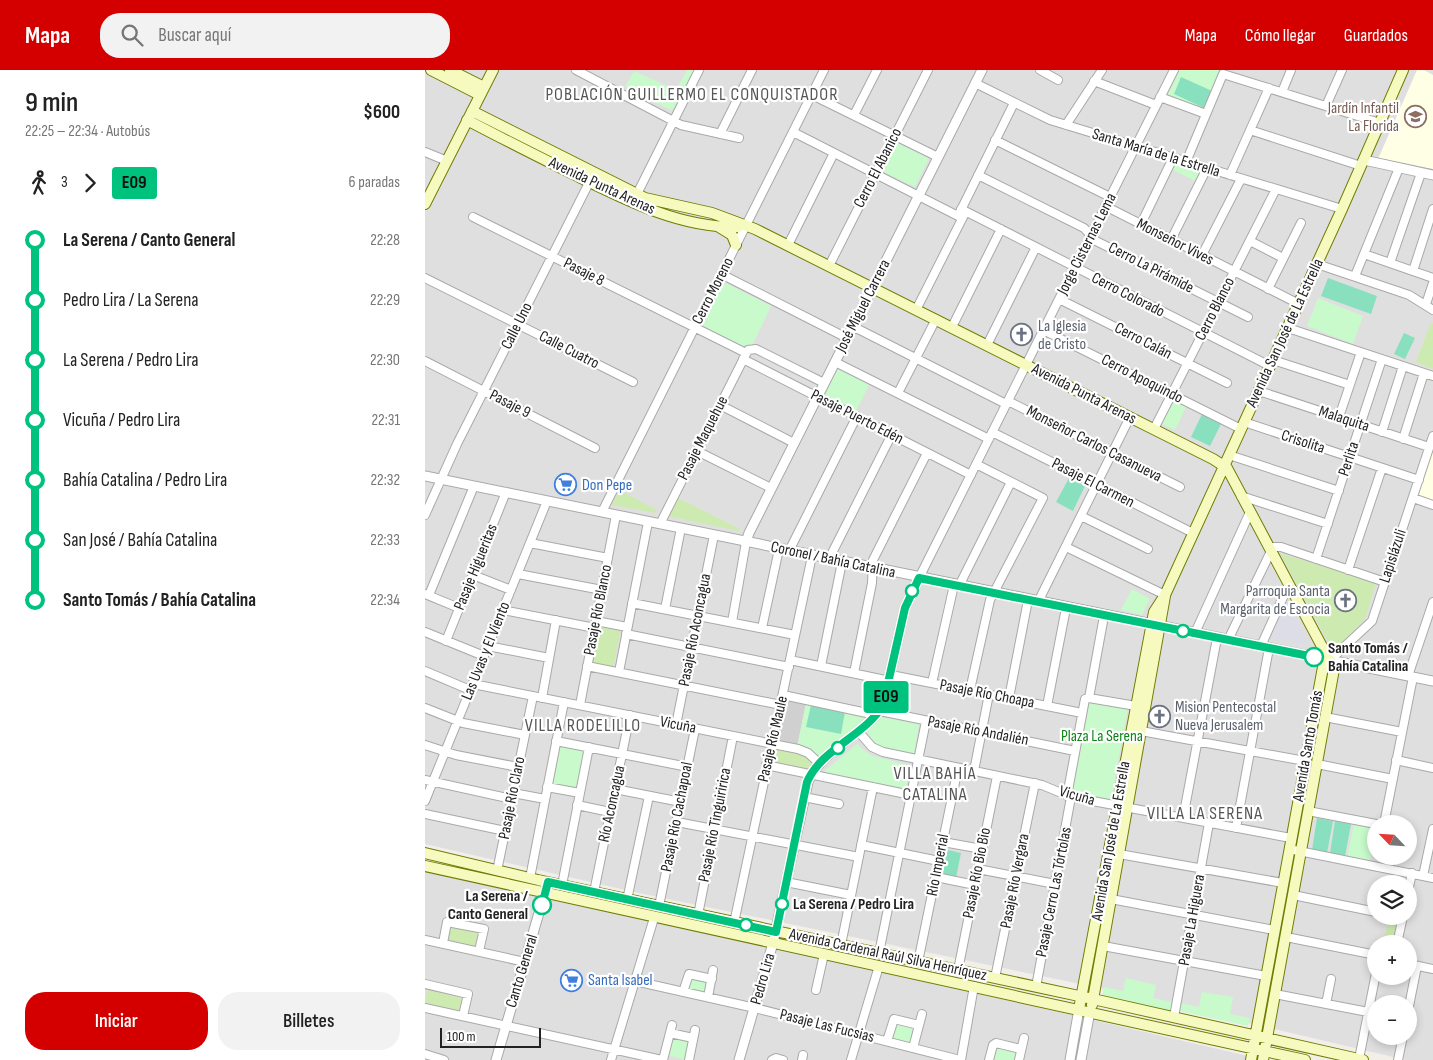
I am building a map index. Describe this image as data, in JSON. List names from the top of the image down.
{
  "streets": {
    "main road": [
      "Avenida Punta Arenas",
      "Avenida San José de La Estrella",
      "Avenida Santo Tomás",
      "Avenida Cardenal Raúl Silva Henríquez"
    ],
    "street": [
      "Santa María de la Estrella",
      "Cerro El Abanico",
      "Monseñor Vives",
      "Jorge Cisternas Lema",
      "Cerro La Pirámide",
      "Pasaje 8",
      "Cerro Moreno",
      "Cerro Colorado",
      "José Miguel Carrera",
      "Cerro Blanco",
      "Calle Uno",
      "Cerro Calán",
      "Calle Cuatro",
      "Cerro Apoquindo",
      "Pasaje 9",
      "Pasaje Puerto Edén",
      "Malaquita",
      "Pasaje Maquehue",
      "Crisolita",
      "Monseñor Carlos Casanueva",
      "Perlita",
      "Pasaje El Carmen",
      "Lapislázuli",
      "Coronel / Bahía Catalina",
      "Pasaje Higueritas",
      "Pasaje Río Blanco",
      "Pasaje Río Aconcagua",
      "Las Uvas y El Viento",
      "Pasaje Río Choapa",
      "Vicuña",
      "Pasaje Río Andalién",
      "Pasaje Río Maule",
      "Pasaje Río Claro",
      "Río Aconcagua",
      "Pasaje Río Cachapoal",
      "Pasaje Río Tinguiririca",
      "Río Imperial",
      "Pasaje Río Bio Bio",
      "Pasaje Río Vergara",
      "Pasaje Cerro Las Tórtolas",
      "Pasaje La Higuera",
      "Canto General",
      "Pedro Lira",
      "Pasaje Las Fucsias"
    ]
  },
  "crossings": [
    ["Santa María de la Estrella", "Jorge Cisternas Lema"],
    ["Santa María de la Estrella", "José Miguel Carrera"],
    ["Santa María de la Estrella", "Cerro Blanco"],
    ["Santa María de la Estrella", "Avenida San José de La Estrella"],
    ["Cerro El Abanico", "Avenida Punta Arenas"],
    ["Cerro El Abanico", "Cerro Colorado"],
    ["Avenida Punta Arenas", "Jorge Cisternas Lema"],
    ["Avenida Punta Arenas", "Cerro Moreno"],
    ["Avenida Punta Arenas", "José Miguel Carrera"],
    ["Avenida Punta Arenas", "Cerro Blanco"],
    ["Avenida Punta Arenas", "Calle Uno"],
    ["Avenida Punta Arenas", "Avenida San José de La Estrella"],
    ["Monseñor Vives", "Jorge Cisternas Lema"],
    ["Monseñor Vives", "Cerro Blanco"],
    ["Monseñor Vives", "Avenida San José de La Estrella"],
    ["Jorge Cisternas Lema", "Cerro La Pirámide"],
    ["Jorge Cisternas Lema", "Cerro Colorado"],
    ["Jorge Cisternas Lema", "Cerro Calán"],
    ["Jorge Cisternas Lema", "Cerro Apoquindo"],
    ["Jorge Cisternas Lema", "Pasaje Puerto Edén"],
    ["Jorge Cisternas Lema", "Monseñor Carlos Casanueva"],
    ["Jorge Cisternas Lema", "Pasaje El Carmen"],
    ["Jorge Cisternas Lema", "Coronel / Bahía Catalina"],
    ["Jorge Cisternas Lema", "Pedro Lira"],
    ["Cerro La Pirámide", "Cerro Blanco"],
    ["Pasaje 8", "Cerro Moreno"],
    ["Pasaje 8", "Calle Uno"],
    ["Pasaje 8", "Pasaje Puerto Edén"],
    ["Cerro Moreno", "Cerro Colorado"],
    ["Cerro Moreno", "Pasaje Puerto Edén"],
    ["Cerro Moreno", "Coronel / Bahía Catalina"],
    ["Cerro Colorado", "José Miguel Carrera"],
    ["Cerro Colorado", "Cerro Blanco"],
    ["Cerro Colorado", "Avenida San José de La Estrella"],
    ["José Miguel Carrera", "Pasaje Puerto Edén"],
    ["José Miguel Carrera", "Monseñor Carlos Casanueva"],
    ["José Miguel Carrera", "Pasaje El Carmen"],
    ["José Miguel Carrera", "Coronel / Bahía Catalina"],
    ["Cerro Blanco", "Cerro Calán"],
    ["Cerro Blanco", "Cerro Apoquindo"],
    ["Calle Uno", "Calle Cuatro"],
    ["Calle Uno", "Pasaje 9"],
    ["Calle Uno", "Coronel / Bahía Catalina"],
    ["Avenida San José de La Estrella", "Cerro Apoquindo"],
    ["Avenida San José de La Estrella", "Malaquita"],
    ["Avenida San José de La Estrella", "Crisolita"],
    ["Avenida San José de La Estrella", "Pasaje El Carmen"],
    ["Avenida San José de La Estrella", "Coronel / Bahía Catalina"],
    ["Avenida San José de La Estrella", "Vicuña"],
    ["Avenida San José de La Estrella", "Avenida Cardenal Raúl Silva Henríquez"],
    ["Cerro Apoquindo", "Crisolita"],
    ["Pasaje Puerto Edén", "Pasaje Maquehue"],
    ["Malaquita", "Perlita"],
    ["Malaquita", "Lapislázuli"],
    ["Pasaje Maquehue", "Coronel / Bahía Catalina"],
    ["Crisolita", "Perlita"],
    ["Crisolita", "Lapislázuli"],
    ["Lapislázuli", "Coronel / Bahía Catalina"],
    ["Lapislázuli", "Avenida Santo Tomás"],
    ["Coronel / Bahía Catalina", "Pasaje Higueritas"],
    ["Coronel / Bahía Catalina", "Pasaje Río Blanco"],
    ["Coronel / Bahía Catalina", "Pasaje Río Aconcagua"],
    ["Coronel / Bahía Catalina", "Las Uvas y El Viento"],
    ["Coronel / Bahía Catalina", "Pasaje Río Maule"],
    ["Coronel / Bahía Catalina", "Avenida Santo Tomás"],
    ["Coronel / Bahía Catalina", "Pasaje Cerro Las Tórtolas"],
    ["Coronel / Bahía Catalina", "Pedro Lira"],
    ["Pasaje Río Blanco", "Pasaje Río Choapa"],
    ["Pasaje Río Blanco", "Vicuña"],
    ["Pasaje Río Aconcagua", "Pasaje Río Choapa"],
    ["Pasaje Río Aconcagua", "Vicuña"],
    ["Las Uvas y El Viento", "Pasaje Río Choapa"],
    ["Las Uvas y El Viento", "Vicuña"],
    ["Pasaje Río Choapa", "Pasaje Río Maule"],
    ["Pasaje Río Choapa", "Pasaje Cerro Las Tórtolas"],
    ["Pasaje Río Choapa", "Pedro Lira"],
    ["Vicuña", "Pasaje Río Maule"],
    ["Vicuña", "Avenida Santo Tomás"],
    ["Vicuña", "Pasaje Río Claro"],
    ["Vicuña", "Río Aconcagua"],
    ["Vicuña", "Pasaje Río Cachapoal"],
    ["Vicuña", "Pasaje Río Tinguiririca"],
    ["Vicuña", "Río Imperial"],
    ["Vicuña", "Pasaje Río Bio Bio"],
    ["Vicuña", "Pasaje Río Vergara"],
    ["Vicuña", "Pasaje Cerro Las Tórtolas"],
    ["Vicuña", "Pasaje La Higuera"],
    ["Vicuña", "Pedro Lira"],
    ["Pasaje Río Andalién", "Pasaje Río Maule"],
    ["Pasaje Río Andalién", "Pasaje Cerro Las Tórtolas"],
    ["Pasaje Río Andalién", "Pedro Lira"],
    ["Pasaje Río Maule", "Avenida Cardenal Raúl Silva Henríquez"],
    ["Avenida Santo Tomás", "Avenida Cardenal Raúl Silva Henríquez"],
    ["Pasaje Río Claro", "Avenida Cardenal Raúl Silva Henríquez"],
    ["Río Aconcagua", "Avenida Cardenal Raúl Silva Henríquez"],
    ["Pasaje Río Cachapoal", "Avenida Cardenal Raúl Silva Henríquez"],
    ["Pasaje Río Tinguiririca", "Avenida Cardenal Raúl Silva Henríquez"],
    ["Río Imperial", "Avenida Cardenal Raúl Silva Henríquez"],
    ["Pasaje Río Bio Bio", "Avenida Cardenal Raúl Silva Henríquez"],
    ["Pasaje Río Vergara", "Avenida Cardenal Raúl Silva Henríquez"],
    ["Pasaje Cerro Las Tórtolas", "Avenida Cardenal Raúl Silva Henríquez"],
    ["Pasaje La Higuera", "Avenida Cardenal Raúl Silva Henríquez"],
    ["Avenida Cardenal Raúl Silva Henríquez", "Canto General"],
    ["Avenida Cardenal Raúl Silva Henríquez", "Pedro Lira"],
    ["Pedro Lira", "Pasaje Las Fucsias"]
  ],
  "districts": [
    "POBLACIÓN GUILLERMO EL CONQUISTADOR",
    "VILLA RODELILLO",
    "VILLA BAHÍA CATALINA",
    "VILLA LA SERENA"
  ],
  "parks": ["Plaza La Serena"],
  "places": {
    "school or university": ["Jardín Infantil La Florida"],
    "church": ["La Iglesia de Cristo", "Parroquia Santa Margarita de Escocia", "Mision Pentecostal Nueva Jerusalem"],
    "supermarket": ["Don Pepe", "Santa Isabel"],
    "other": ["Santo Tomás / Bahía Catalina", "La Serena / Pedro Lira", "La Serena / Canto General"]
  },
  "lines": ["bus line E09"],
  "scale_bar": "100 m",
  "north": "top left",
  "page": {
    "header": "Mapa",
    "search": "Buscar aquí",
    "nav": ["Mapa", "Cómo llegar", "Guardados"],
    "heading": ["9 min", "22:25 – 22:34 · Autobús", "$600"],
    "on_map": "E09",
    "legs": ["3", "E09", "6 paradas"],
    "list": [
      {
        "name": "La Serena / Canto General",
        "value": "22:28"
      },
      {
        "name": "Pedro Lira / La Serena",
        "value": "22:29"
      },
      {
        "name": "La Serena / Pedro Lira",
        "value": "22:30"
      },
      {
        "name": "Vicuña / Pedro Lira",
        "value": "22:31"
      },
      {
        "name": "Bahía Catalina / Pedro Lira",
        "value": "22:32"
      },
      {
        "name": "San José / Bahía Catalina",
        "value": "22:33"
      },
      {
        "name": "Santo Tomás / Bahía Catalina",
        "value": "22:34"
      }
    ],
    "map_buttons": ["+", "−"],
    "buttons": ["Iniciar", "Billetes"],
    "scale": "100 m"
  }
}
